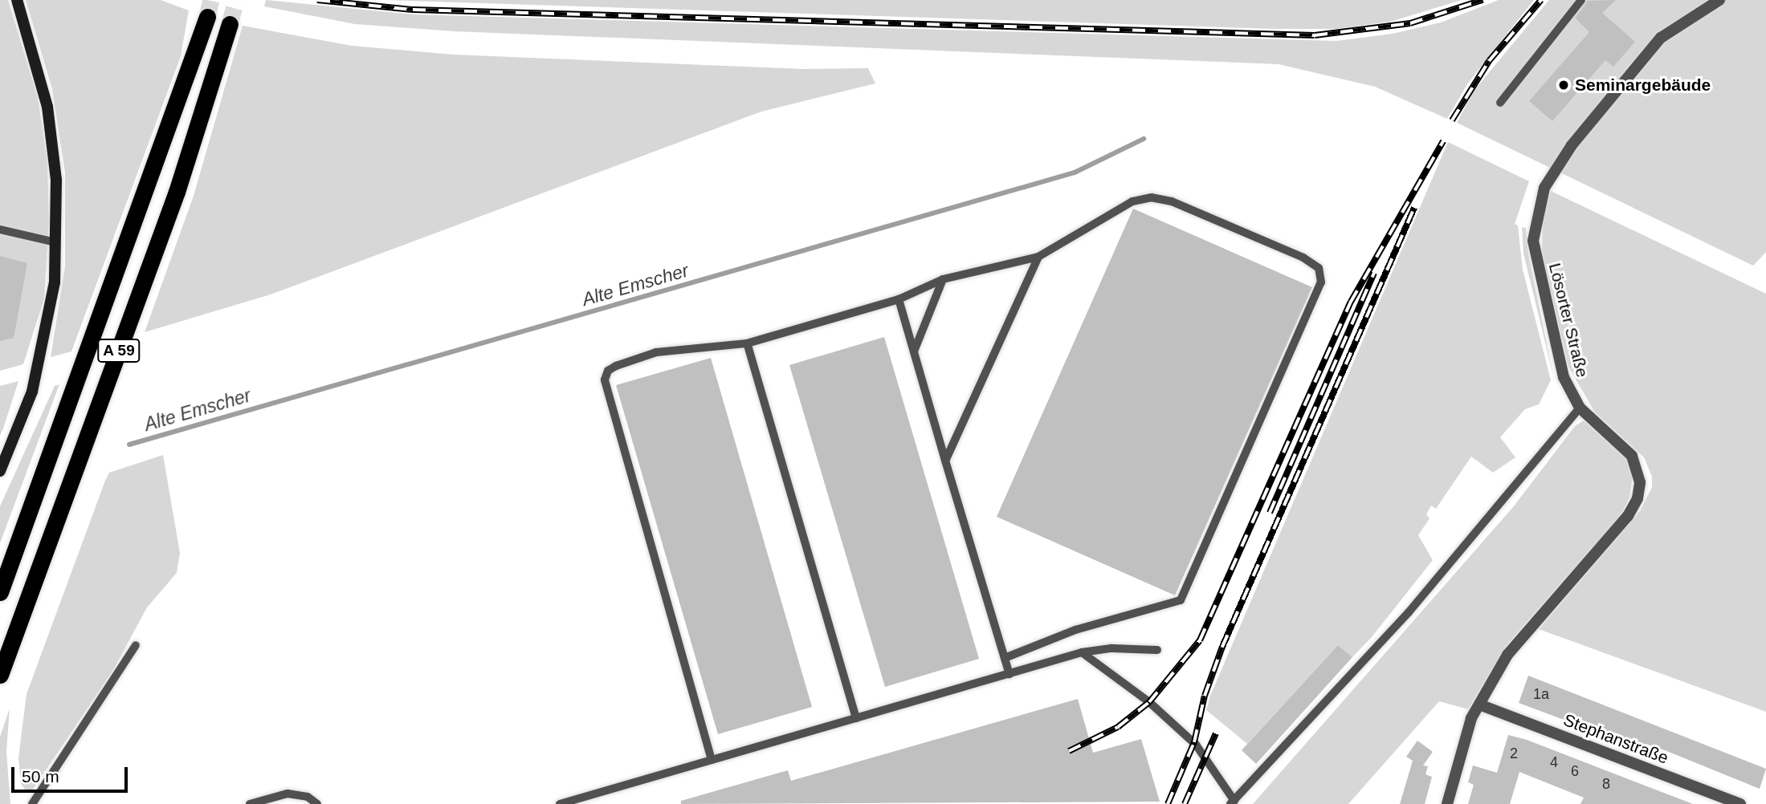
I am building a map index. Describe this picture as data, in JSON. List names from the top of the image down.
{
  "streets": {
    "highway": ["A 59"],
    "street": ["Lösorter Straße", "Stephanstraße"]
  },
  "crossings": [
    ["Lösorter Straße", "Stephanstraße"]
  ],
  "water": ["Alte Emscher"],
  "places": ["Seminargebäude"],
  "house_numbers": [
    "1a",
    "2",
    "4",
    "6",
    "8"
  ],
  "scale_bar": "50 m"
}
